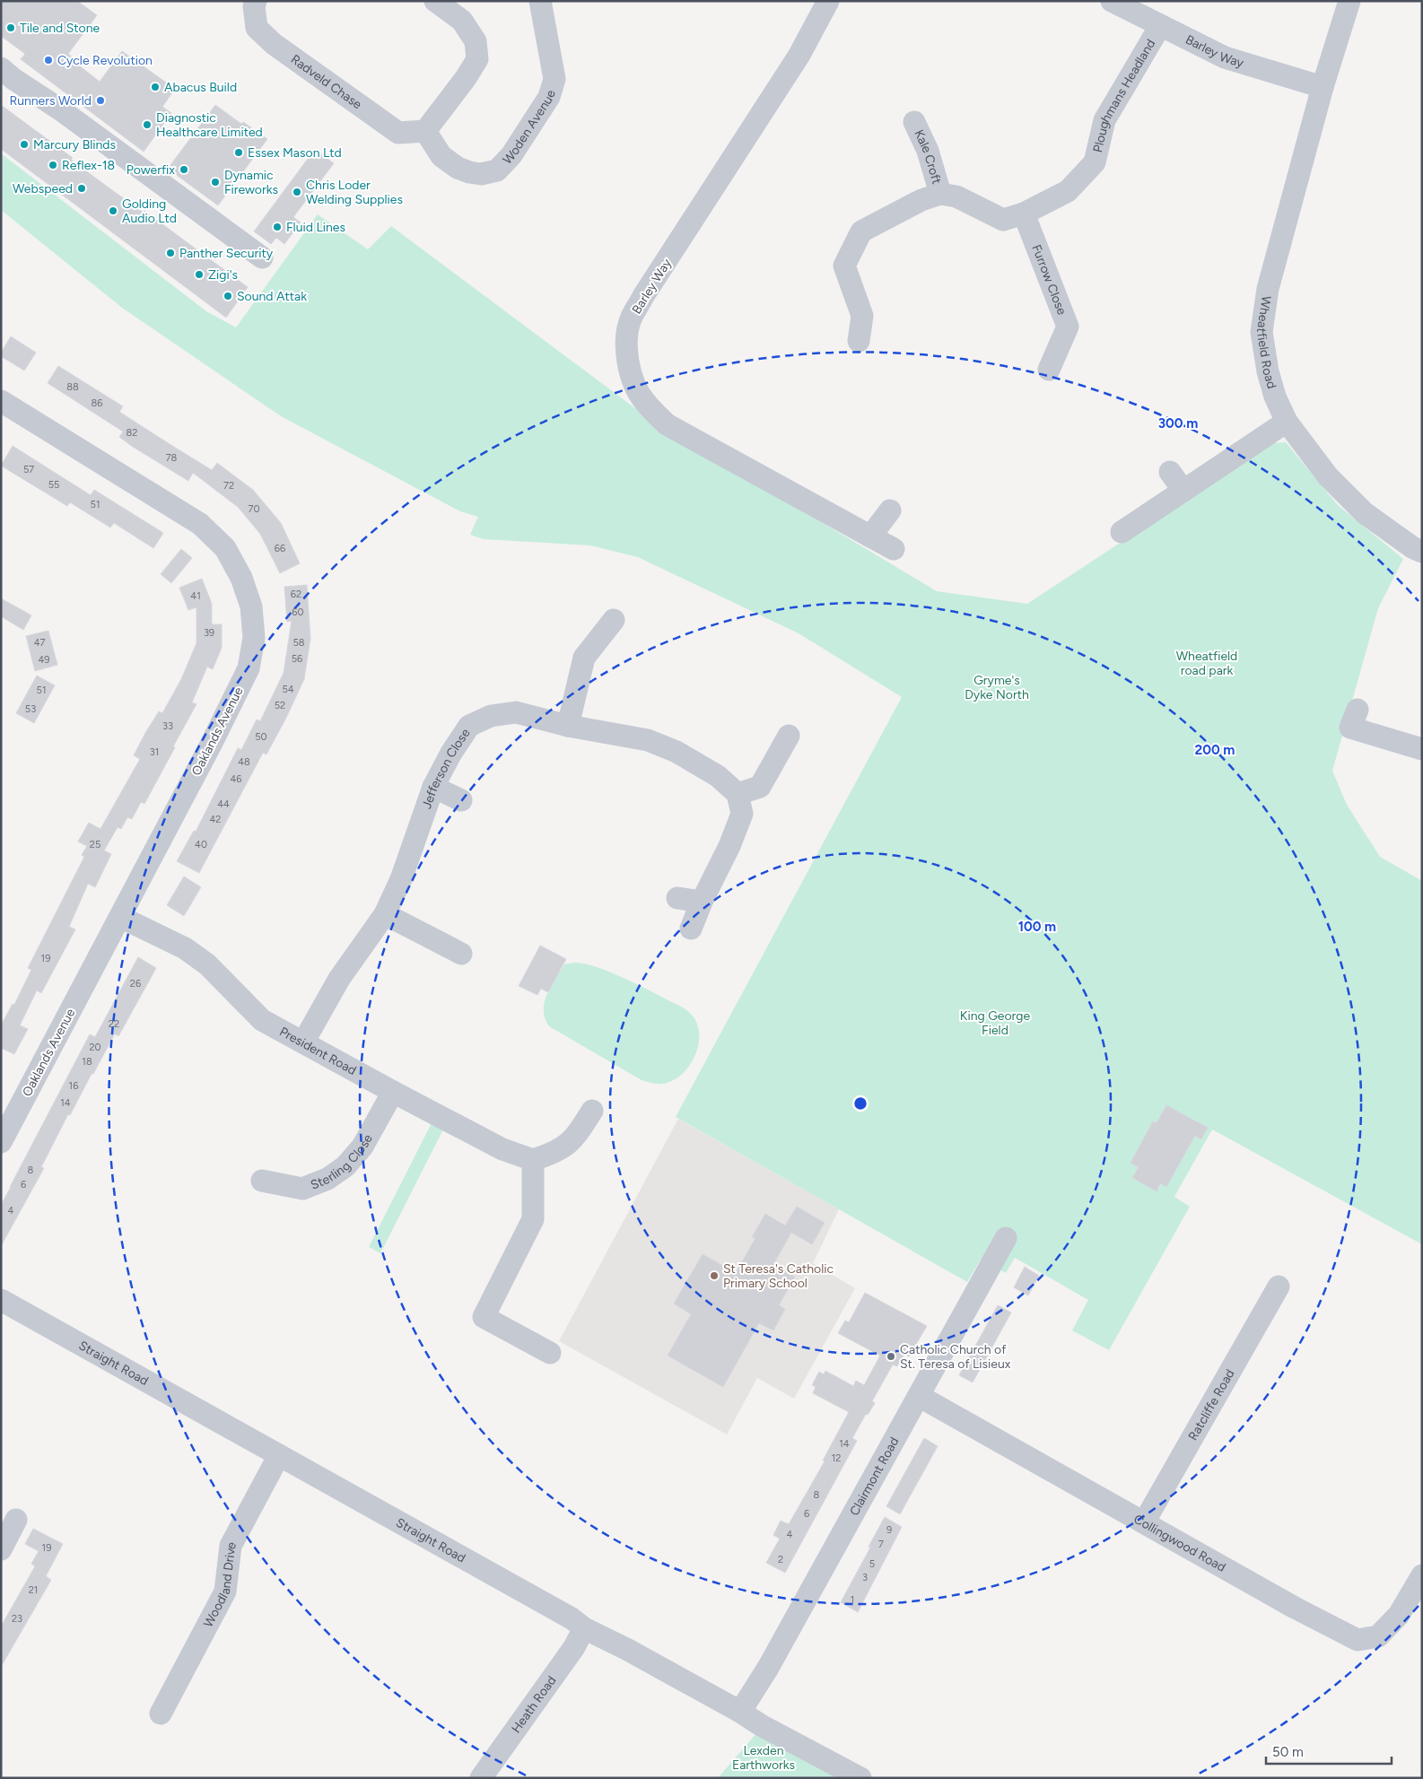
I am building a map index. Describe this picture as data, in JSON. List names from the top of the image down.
{
  "streets": {
    "street": [
      "Barley Way",
      "Radveld Chase",
      "Ploughmans Headland",
      "Woden Avenue",
      "Kale Croft",
      "Furrow Close",
      "Wheatfield Road",
      "Oaklands Avenue",
      "Jefferson Close",
      "President Road",
      "Sterling Close",
      "Straight Road",
      "Ratcliffe Road",
      "Clairmont Road",
      "Collingwood Road",
      "Woodland Drive",
      "Heath Road"
    ]
  },
  "crossings": [
    ["Barley Way", "Ploughmans Headland"],
    ["Barley Way", "Wheatfield Road"],
    ["Radveld Chase", "Woden Avenue"],
    ["Ploughmans Headland", "Kale Croft"],
    ["Ploughmans Headland", "Furrow Close"],
    ["Oaklands Avenue", "President Road"],
    ["Jefferson Close", "President Road"],
    ["President Road", "Sterling Close"],
    ["Straight Road", "Clairmont Road"],
    ["Straight Road", "Woodland Drive"],
    ["Straight Road", "Heath Road"],
    ["Ratcliffe Road", "Collingwood Road"],
    ["Clairmont Road", "Collingwood Road"]
  ],
  "parks": [
    "Wheatfield road park",
    "Gryme's Dyke North",
    "King George Field",
    "Lexden Earthworks"
  ],
  "places": [
    "Tile and Stone",
    "Cycle Revolution",
    "Abacus Build",
    "Runners World",
    "Diagnostic Healthcare Limited",
    "Marcury Blinds",
    "Essex Mason Ltd",
    "Reflex-18",
    "Powerfix",
    "Dynamic Fireworks",
    "Webspeed",
    "Chris Loder Welding Supplies",
    "Golding Audio Ltd",
    "Fluid Lines",
    "Panther Security",
    "Zigi's",
    "Sound Attak",
    "St Teresa's Catholic Primary School",
    "Catholic Church of St. Teresa of Lisieux"
  ],
  "house_numbers": [
    "88",
    "86",
    "82",
    "78",
    "57",
    "55",
    "72",
    "51",
    "70",
    "66",
    "62",
    "41",
    "60",
    "39",
    "47",
    "58",
    "56",
    "49",
    "54",
    "51",
    "52",
    "53",
    "33",
    "50",
    "31",
    "48",
    "46",
    "44",
    "42",
    "25",
    "40",
    "19",
    "26",
    "22",
    "20",
    "18",
    "16",
    "14",
    "8",
    "6",
    "4",
    "14",
    "12",
    "8",
    "6",
    "9",
    "4",
    "7",
    "19",
    "2",
    "5",
    "3",
    "21",
    "1",
    "23"
  ],
  "scale_bar": "50 m",
  "rings": ["300 m", "200 m", "100 m"]
}
